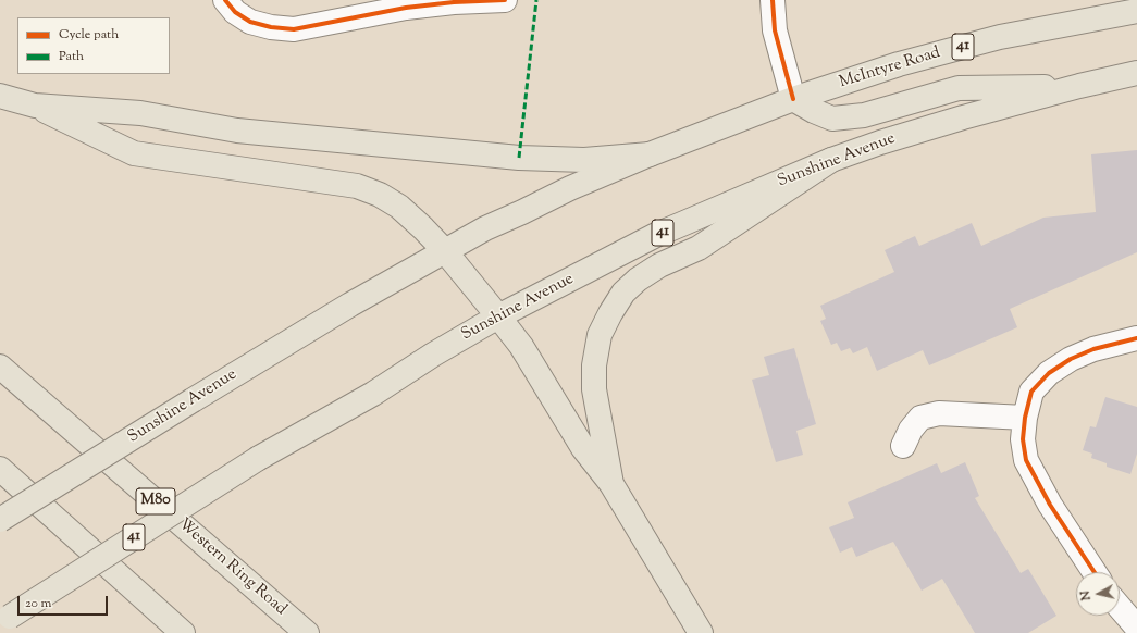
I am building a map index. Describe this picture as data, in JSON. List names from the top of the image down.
{
  "streets": {
    "main road": [
      "41",
      "McIntyre Road",
      "Sunshine Avenue",
      "M80",
      "Western Ring Road"
    ]
  },
  "crossings": [
    ["41", "Sunshine Avenue"],
    ["McIntyre Road", "Sunshine Avenue"]
  ],
  "legend": ["Cycle path", "Path"],
  "scale_bar": "20 m",
  "north": "left"
}
